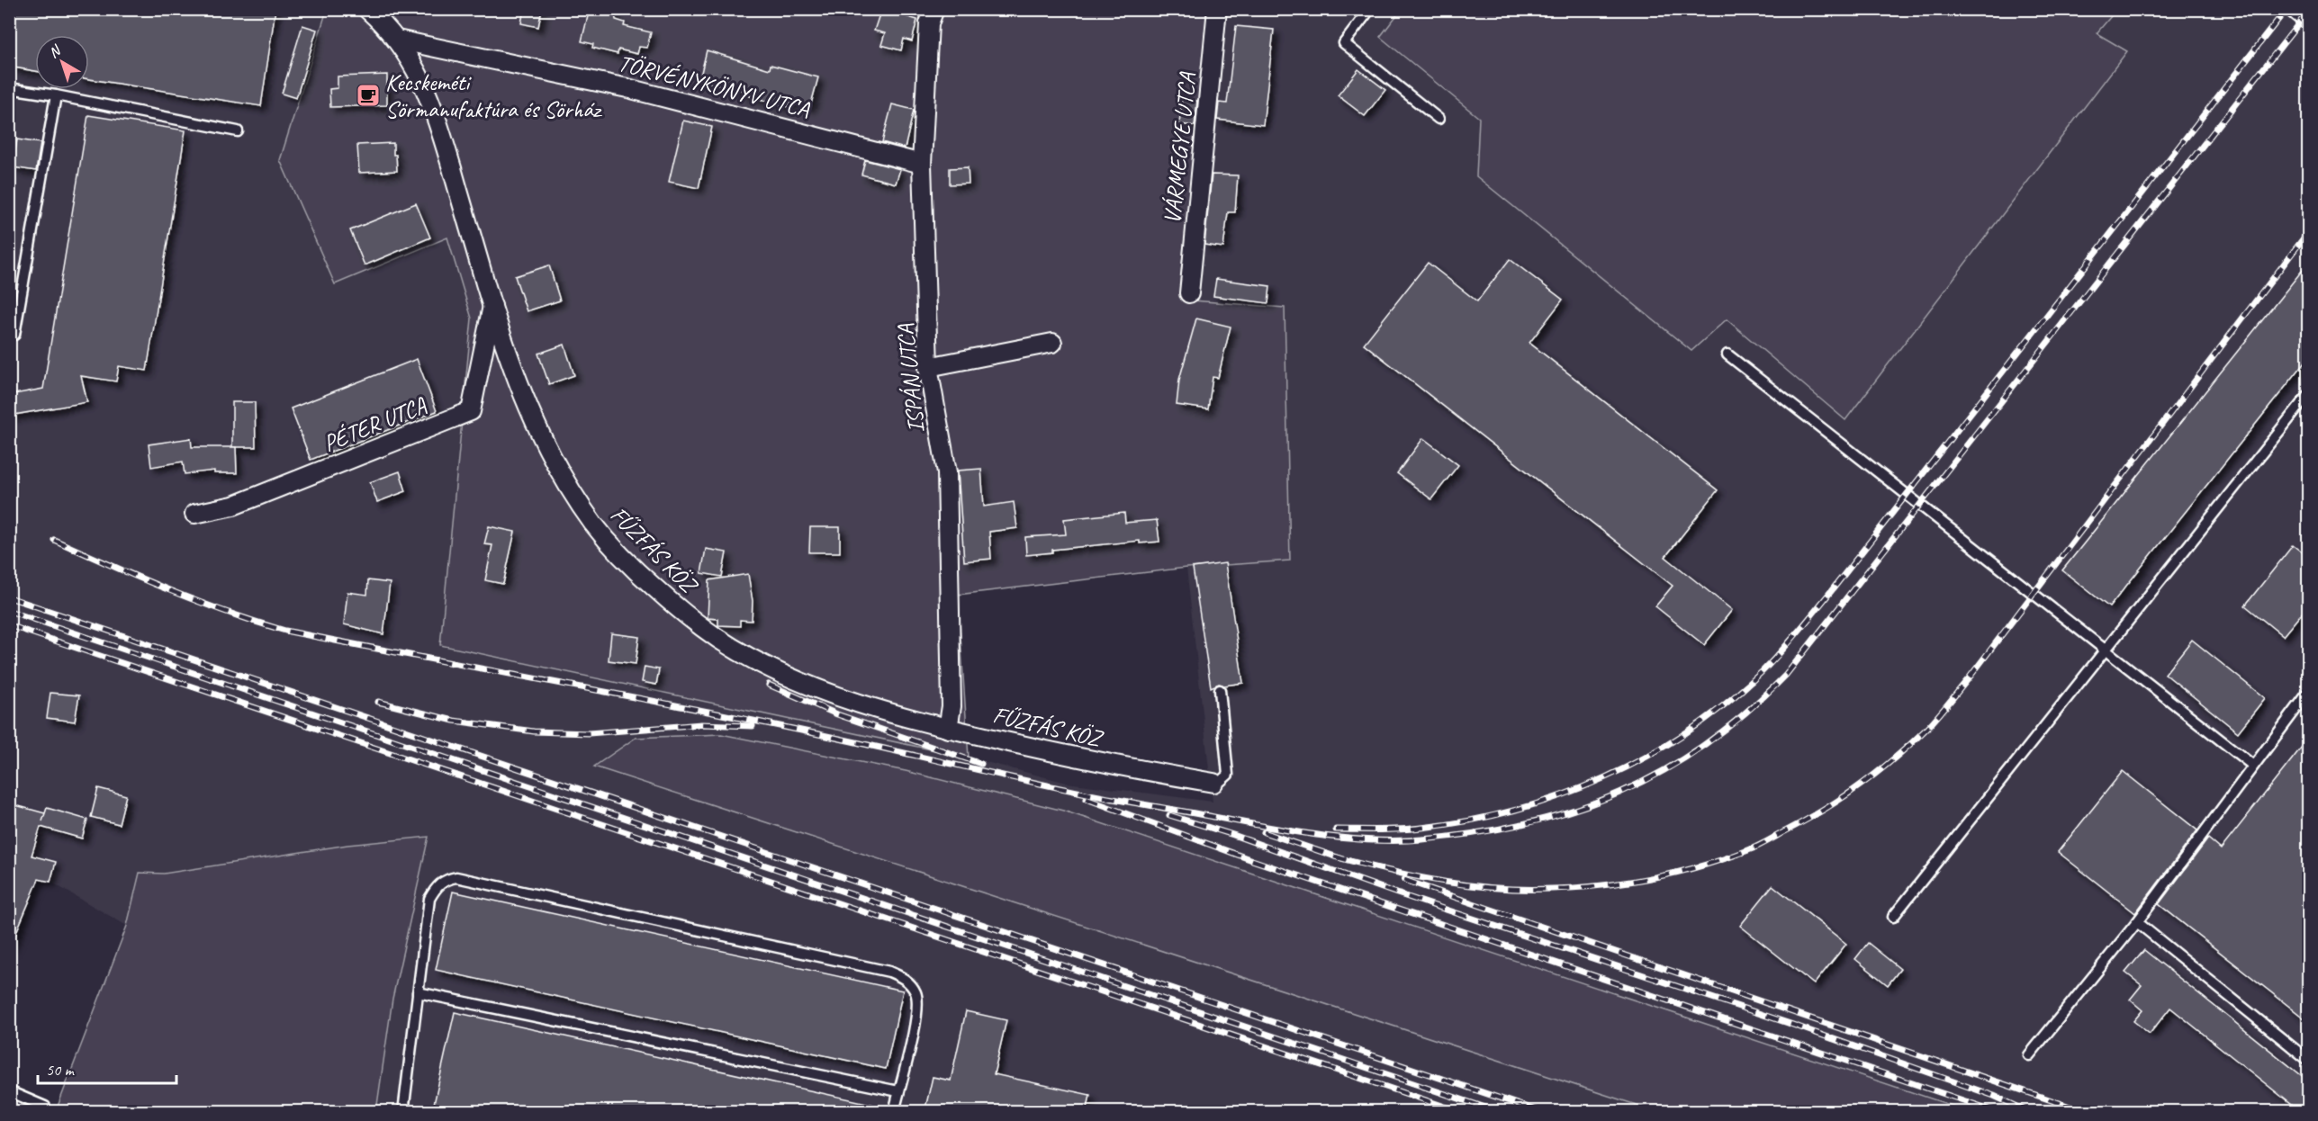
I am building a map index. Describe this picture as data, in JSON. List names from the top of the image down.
{
  "streets": {
    "street": [
      "TÖRVÉNYKÖNYV UTCA",
      "VÁRMEGYE UTCA",
      "ISPÁN UTCA",
      "PÉTER UTCA",
      "FŰZFÁS KÖZ"
    ]
  },
  "crossings": [
    ["TÖRVÉNYKÖNYV UTCA", "ISPÁN UTCA"],
    ["TÖRVÉNYKÖNYV UTCA", "FŰZFÁS KÖZ"],
    ["ISPÁN UTCA", "FŰZFÁS KÖZ"],
    ["PÉTER UTCA", "FŰZFÁS KÖZ"]
  ],
  "places": {
    "cafe": ["Kecskeméti Sörmanufaktúra és Sörház"]
  },
  "scale_bar": "50 m",
  "north": "top left"
}
